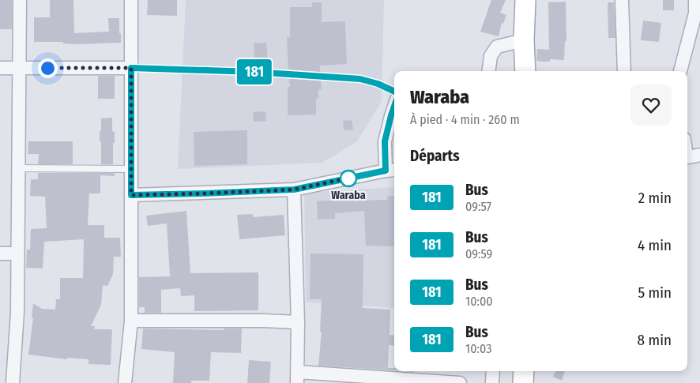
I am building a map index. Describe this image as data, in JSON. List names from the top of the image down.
{
  "places": ["Waraba"],
  "lines": ["bus line 181"],
  "page": {
    "on_map": "181",
    "heading": [
      ["Waraba", "À pied · 4 min · 260 m"],
      "Départs"
    ],
    "list": [
      {
        "mark": "181",
        "name": "Bus",
        "note": "09:57",
        "value": "2 min"
      },
      {
        "mark": "181",
        "name": "Bus",
        "note": "09:59",
        "value": "4 min"
      },
      {
        "mark": "181",
        "name": "Bus",
        "note": "10:00",
        "value": "5 min"
      },
      {
        "mark": "181",
        "name": "Bus",
        "note": "10:03",
        "value": "8 min"
      }
    ]
  }
}
